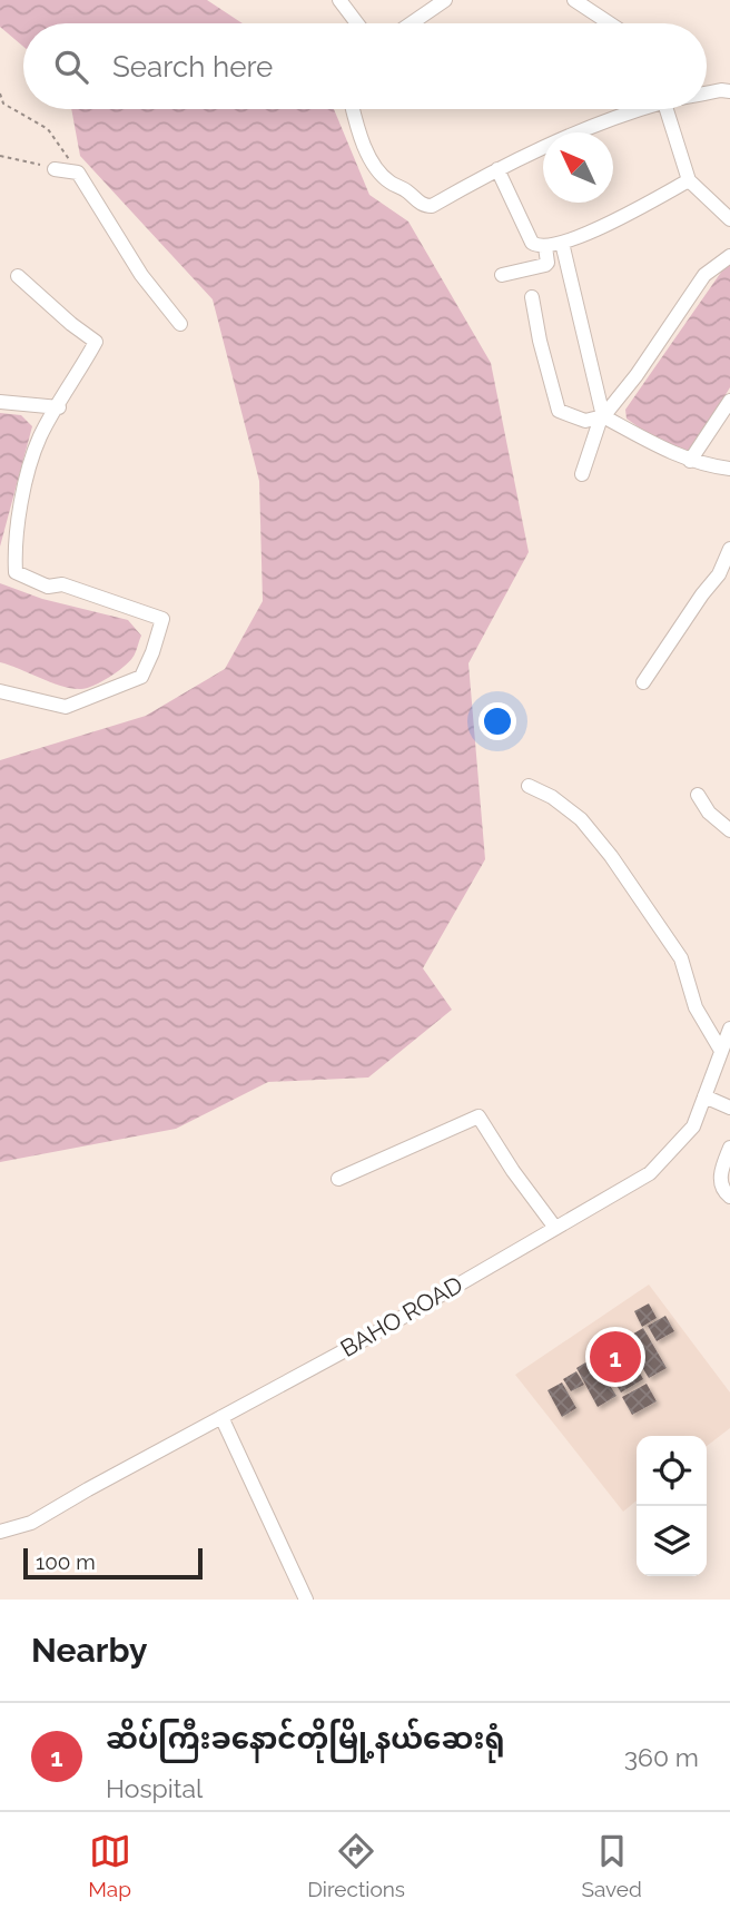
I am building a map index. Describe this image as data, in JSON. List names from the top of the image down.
{
  "streets": {
    "street": ["BAHO ROAD"]
  },
  "scale_bar": "100 m",
  "north": "top left",
  "page": {
    "search": "Search here",
    "pins": "1",
    "scale": "100 m",
    "heading": "Nearby",
    "list": [
      {
        "mark": "1",
        "name": "ဆိပ်ကြီးခနောင်တိုမြို့နယ်ဆေးရုံ",
        "note": "Hospital",
        "value": "360 m"
      }
    ],
    "nav": ["Map", "Directions", "Saved"]
  }
}
